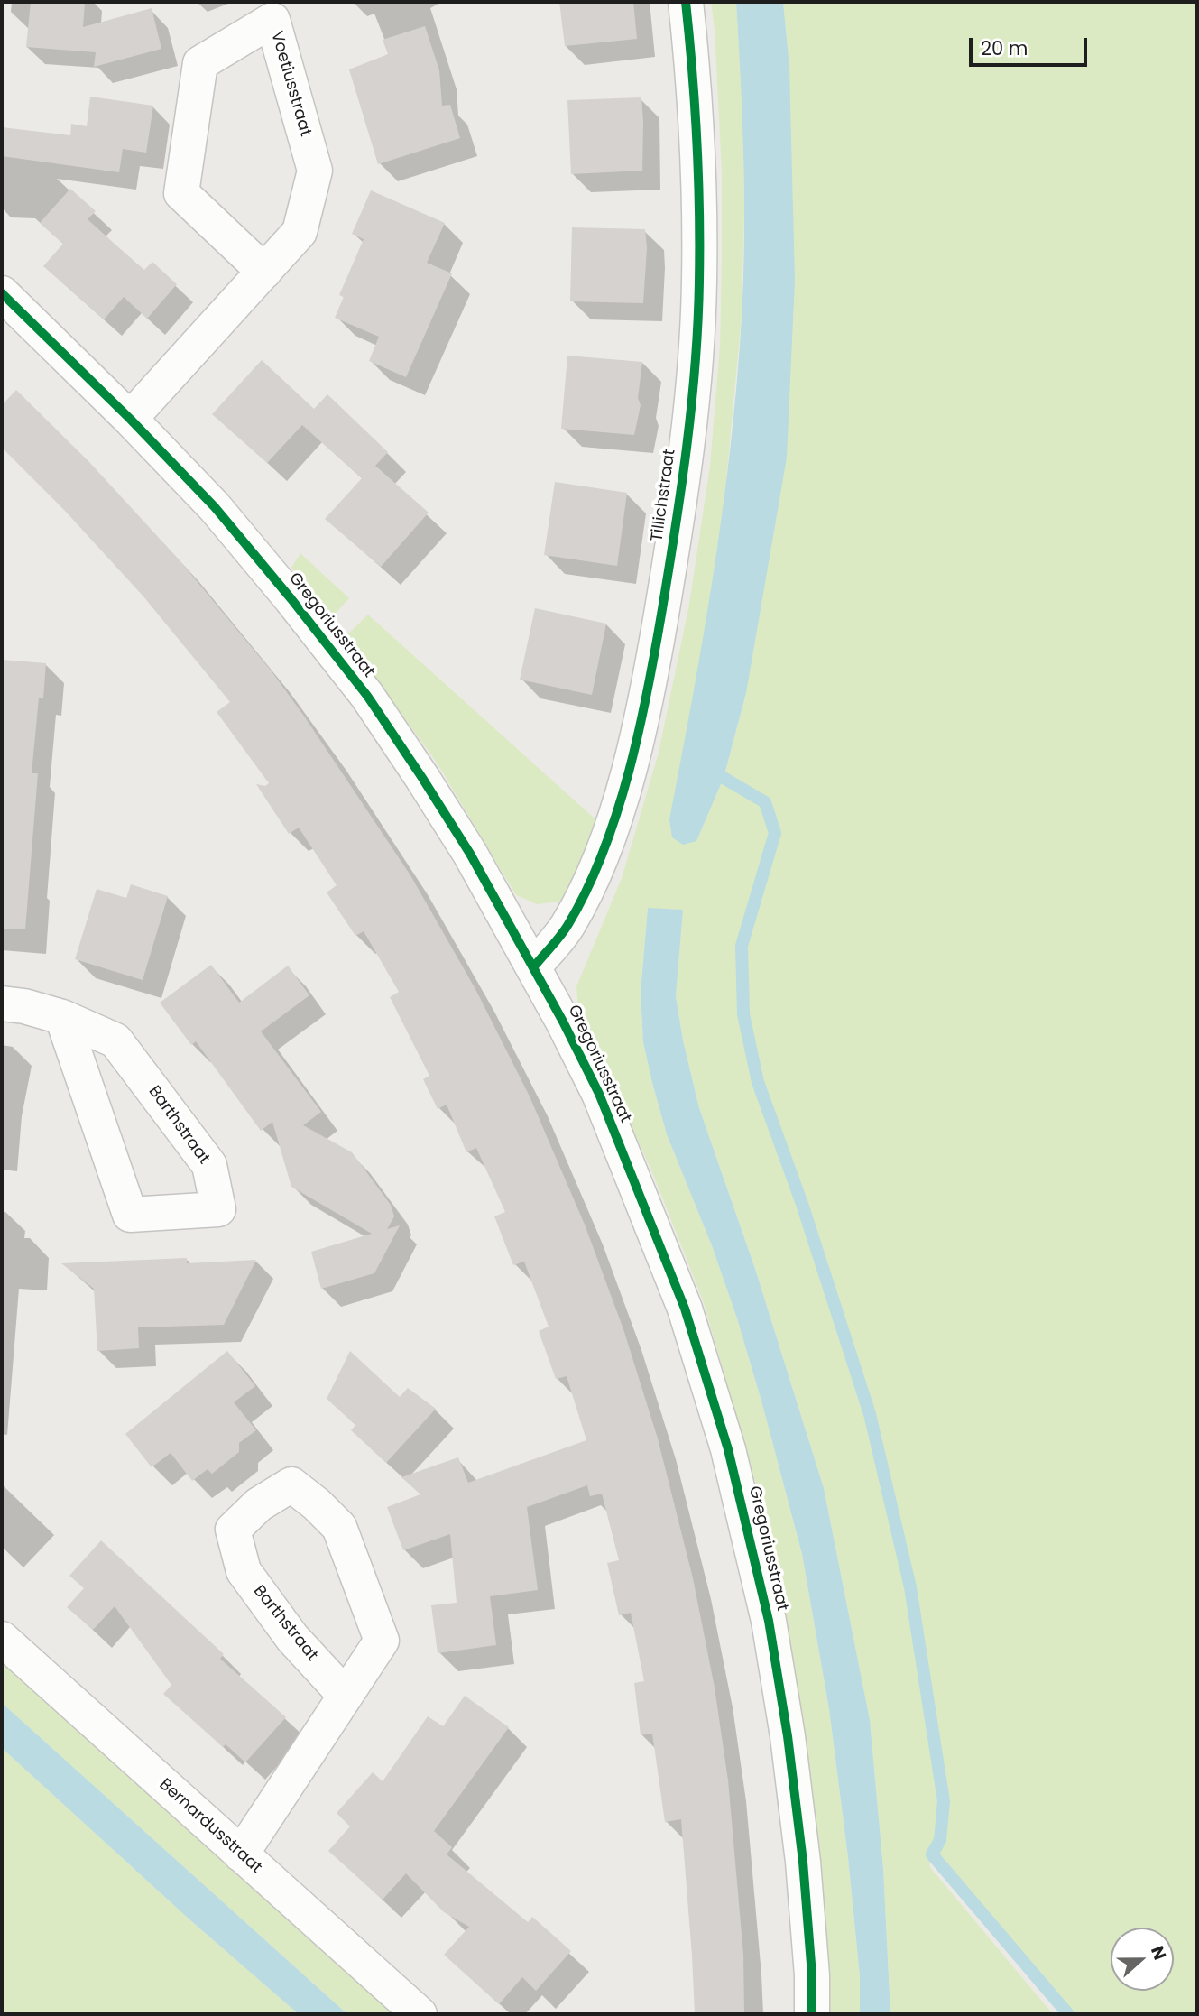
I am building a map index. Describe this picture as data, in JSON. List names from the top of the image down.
{
  "streets": {
    "street": [
      "Voetiusstraat",
      "Tillichstraat",
      "Gregoriusstraat",
      "Barthstraat",
      "Bernardusstraat"
    ]
  },
  "crossings": [
    ["Voetiusstraat", "Gregoriusstraat"],
    ["Tillichstraat", "Gregoriusstraat"],
    ["Barthstraat", "Bernardusstraat"]
  ],
  "scale_bar": "20 m",
  "north": "right"
}
